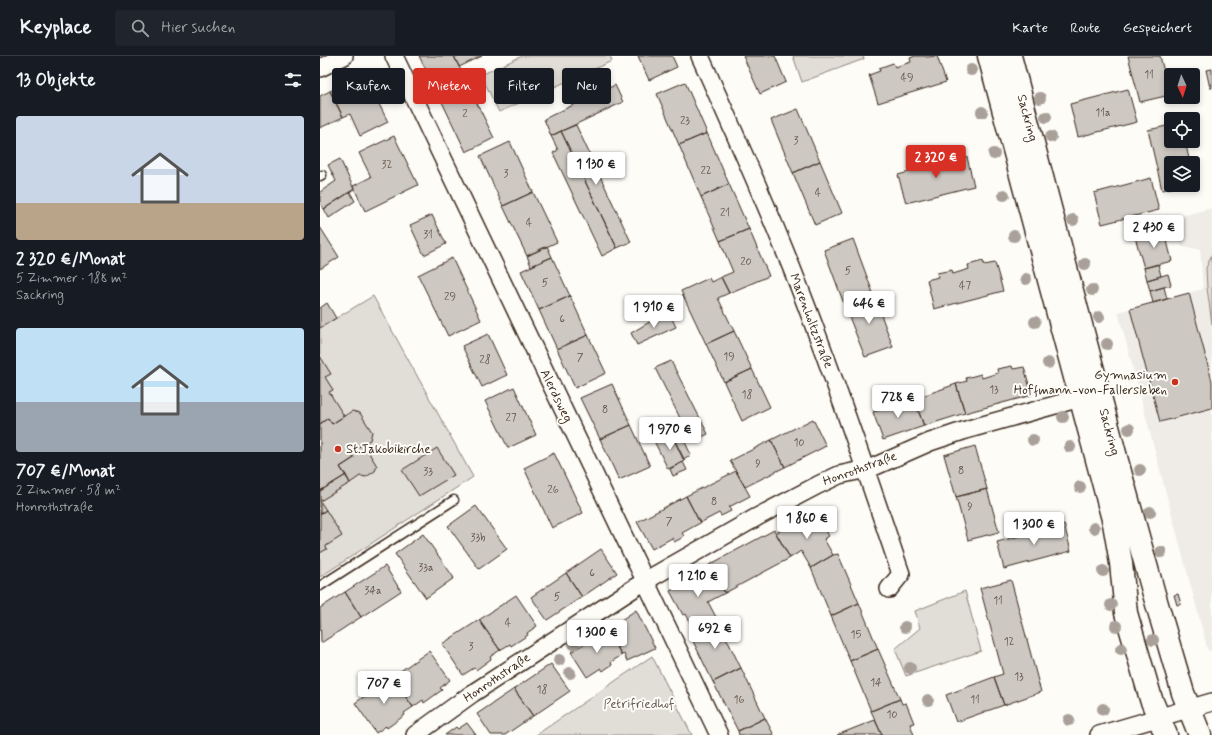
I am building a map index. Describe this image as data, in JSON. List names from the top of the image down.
{
  "streets": {
    "main road": ["Sackring"],
    "street": ["Marenholtzstraße", "Alerdsweg", "Honrothstraße"]
  },
  "crossings": [
    ["Sackring", "Honrothstraße"],
    ["Marenholtzstraße", "Honrothstraße"],
    ["Alerdsweg", "Honrothstraße"]
  ],
  "parks": ["Petrifriedhof"],
  "places": ["Gymnasium Hoffmann-von-Fallersleben", "St.Jakobikirche"],
  "house_numbers": [
    "11",
    "49",
    "11a",
    "2",
    "23",
    "3",
    "32",
    "22",
    "3",
    "4",
    "21",
    "4",
    "31",
    "20",
    "5",
    "5",
    "47",
    "29",
    "6",
    "19",
    "7",
    "28",
    "13",
    "18",
    "8",
    "27",
    "10",
    "9",
    "8",
    "33",
    "26",
    "8",
    "9",
    "7",
    "33b",
    "33a",
    "6",
    "34a",
    "5",
    "11",
    "4",
    "15",
    "12",
    "3",
    "13",
    "14",
    "18",
    "16",
    "11",
    "10"
  ],
  "north": "bottom",
  "page": {
    "header": "Keyplace",
    "search": "Hier suchen",
    "nav": ["Karte", "Route", "Gespeichert"],
    "heading": "13 Objekte",
    "chip": [
      "Kaufen",
      "Mieten",
      "Filter",
      "Neu"
    ],
    "list": [
      {
        "name": "2 320 €/Monat",
        "note": "5 Zimmer · 188 m² · Sackring"
      },
      {
        "name": "707 €/Monat",
        "note": "2 Zimmer · 58 m² · Honrothstraße"
      }
    ],
    "price": [
      "2 320 €",
      "1 130 €",
      "2 430 €",
      "646 €",
      "1 910 €",
      "728 €",
      "1 970 €",
      "1 860 €",
      "1 300 €",
      "1 210 €",
      "692 €",
      "1 300 €",
      "707 €"
    ]
  }
}
